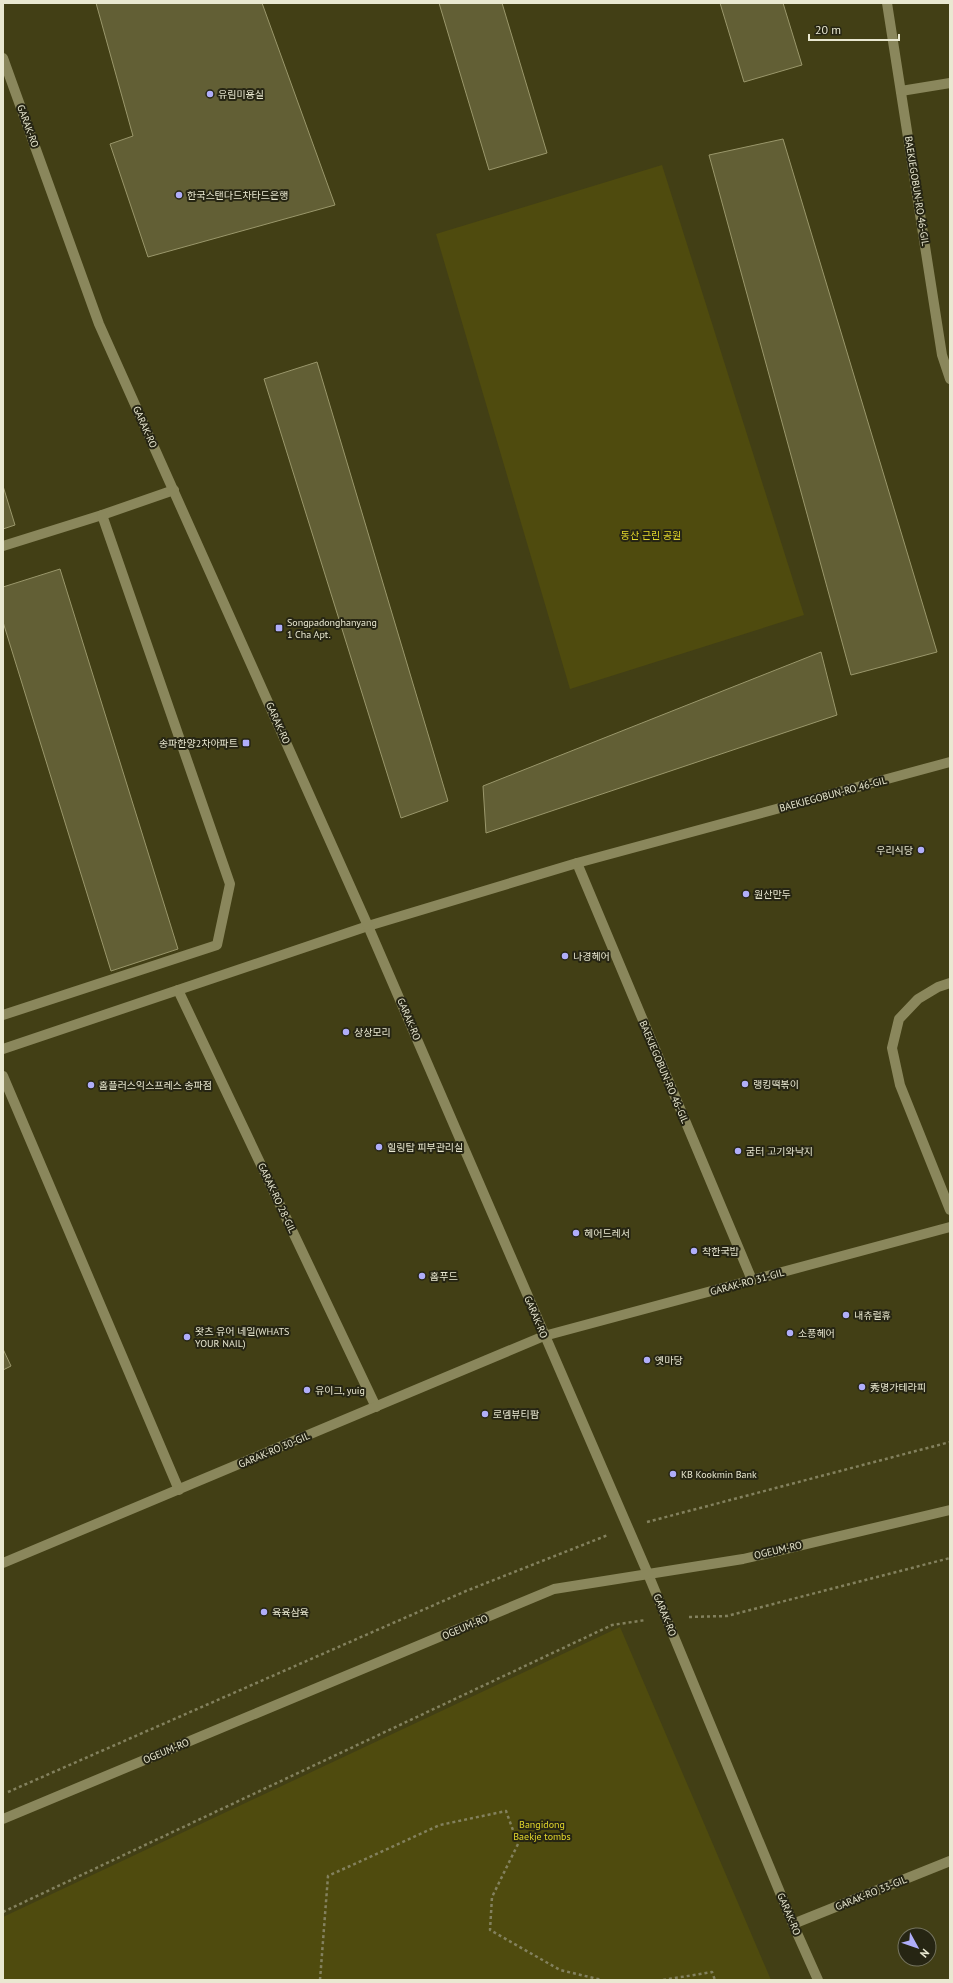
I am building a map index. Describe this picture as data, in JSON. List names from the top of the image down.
{
  "streets": {
    "street": [
      "GARAK-RO",
      "BAEKJEGOBUN-RO 46-GIL",
      "GARAK-RO 28-GIL",
      "GARAK-RO 31-GIL",
      "GARAK-RO 30-GIL",
      "OGEUM-RO",
      "GARAK-RO 33-GIL"
    ]
  },
  "crossings": [
    ["GARAK-RO", "BAEKJEGOBUN-RO 46-GIL"],
    ["GARAK-RO", "GARAK-RO 31-GIL"],
    ["GARAK-RO", "GARAK-RO 30-GIL"],
    ["GARAK-RO", "OGEUM-RO"],
    ["GARAK-RO", "GARAK-RO 33-GIL"],
    ["BAEKJEGOBUN-RO 46-GIL", "GARAK-RO 31-GIL"],
    ["GARAK-RO 28-GIL", "GARAK-RO 30-GIL"],
    ["GARAK-RO 31-GIL", "GARAK-RO 30-GIL"]
  ],
  "parks": ["동산 근린 공원", "Bangidong Baekje tombs"],
  "places": {
    "other": [
      "유림미용실",
      "한국스탠다드차타드은행",
      "우리식당",
      "원산만두",
      "나경헤어",
      "상상모리",
      "랭킹떡볶이",
      "홈플러스익스프레스 송파점",
      "힐링탑 피부관리실",
      "굼터 고기와낙지",
      "헤어드레서",
      "착한국밥",
      "홈푸드",
      "내츄럴휴",
      "소풍헤어",
      "왓츠 유어 네일(WHATS YOUR NAIL)",
      "옛마당",
      "秀명가테라피",
      "유이그, yuig",
      "로뎀뷰티팜",
      "KB Kookmin Bank",
      "육육삼육"
    ],
    "transit": ["Songpadonghanyang 1 Cha Apt.", "송파한양2차아파트"]
  },
  "scale_bar": "20 m",
  "north": "bottom right"
}
